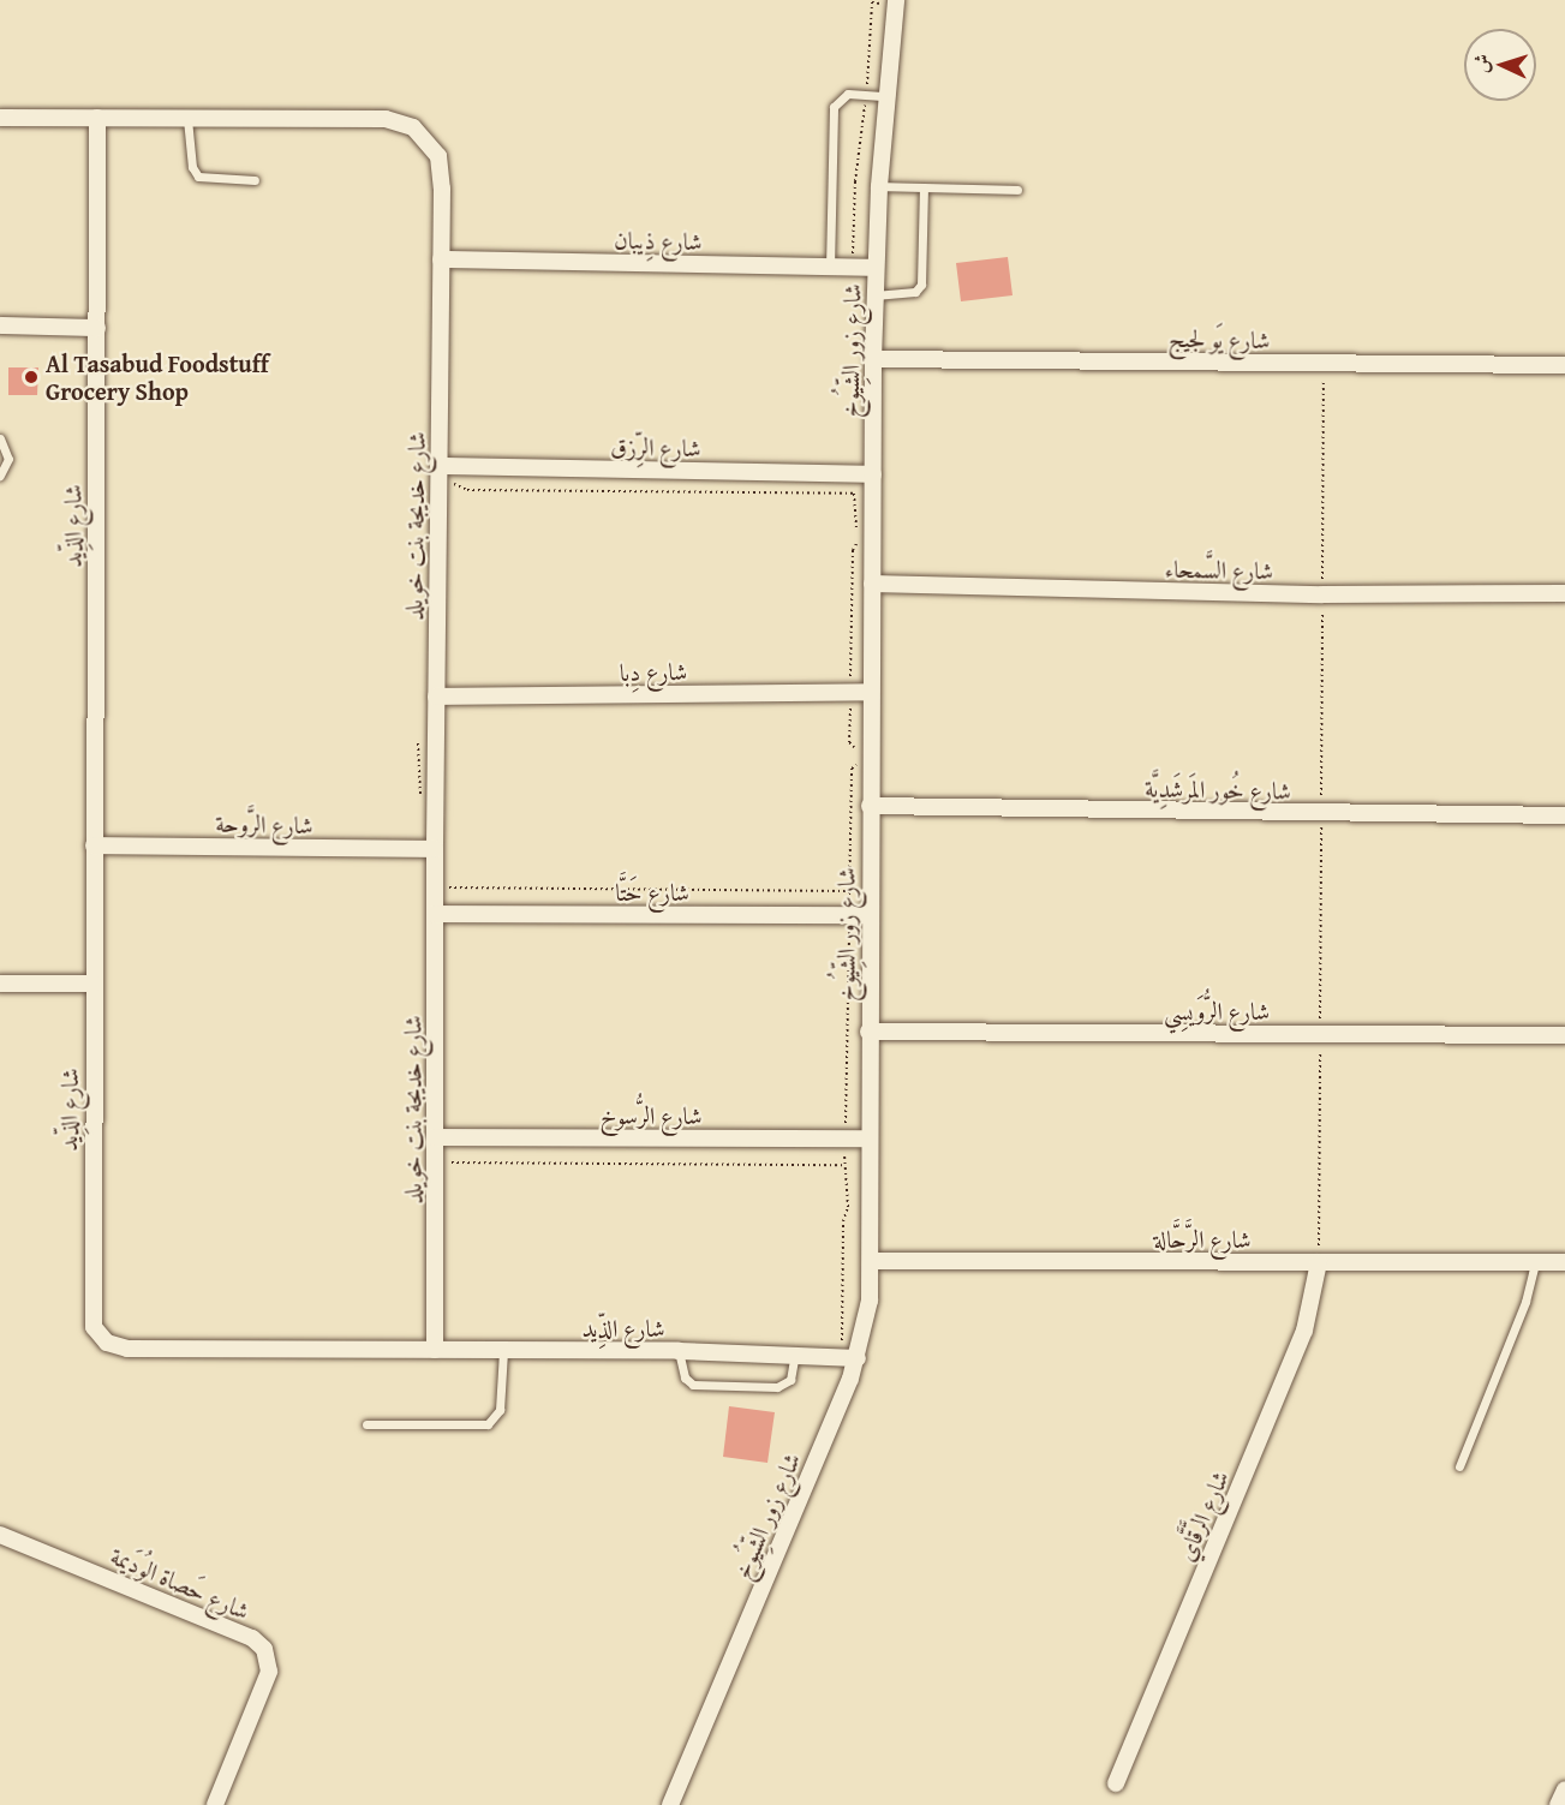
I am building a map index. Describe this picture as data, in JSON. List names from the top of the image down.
{
  "streets": {
    "street": [
      "شارع ذِيبان",
      "شارع يَو لجيج",
      "شارع زور الشِّيُوخ",
      "شارع الرِّزق",
      "شارع الذِّيد",
      "شارع خديجة بنت خويلد",
      "شارع السَّمحاء",
      "شارع دِبا",
      "شارع خُور المَرشَدِيَّة",
      "شارع الرَّوحة",
      "شارع حَتَّا",
      "شارع الرُّوَيسِي",
      "شارع الرُّسوخ",
      "شارع الرَّحَّالة",
      "شارع الرَّقَّاي",
      "شارع حَصاة الوُدَيمة"
    ]
  },
  "crossings": [
    ["شارع ذِيبان", "شارع زور الشِّيُوخ"],
    ["شارع ذِيبان", "شارع خديجة بنت خويلد"],
    ["شارع يَو لجيج", "شارع زور الشِّيُوخ"],
    ["شارع زور الشِّيُوخ", "شارع الرِّزق"],
    ["شارع زور الشِّيُوخ", "شارع الذِّيد"],
    ["شارع زور الشِّيُوخ", "شارع السَّمحاء"],
    ["شارع زور الشِّيُوخ", "شارع دِبا"],
    ["شارع زور الشِّيُوخ", "شارع خُور المَرشَدِيَّة"],
    ["شارع زور الشِّيُوخ", "شارع حَتَّا"],
    ["شارع زور الشِّيُوخ", "شارع الرُّوَيسِي"],
    ["شارع زور الشِّيُوخ", "شارع الرُّسوخ"],
    ["شارع زور الشِّيُوخ", "شارع الرَّحَّالة"],
    ["شارع الرِّزق", "شارع خديجة بنت خويلد"],
    ["شارع الذِّيد", "شارع خديجة بنت خويلد"],
    ["شارع الذِّيد", "شارع الرَّوحة"],
    ["شارع خديجة بنت خويلد", "شارع دِبا"],
    ["شارع خديجة بنت خويلد", "شارع الرَّوحة"],
    ["شارع خديجة بنت خويلد", "شارع حَتَّا"],
    ["شارع خديجة بنت خويلد", "شارع الرُّسوخ"],
    ["شارع الرَّحَّالة", "شارع الرَّقَّاي"]
  ],
  "places": ["Al Tasabud Foodstuff Grocery Shop"],
  "north": "left"
}
